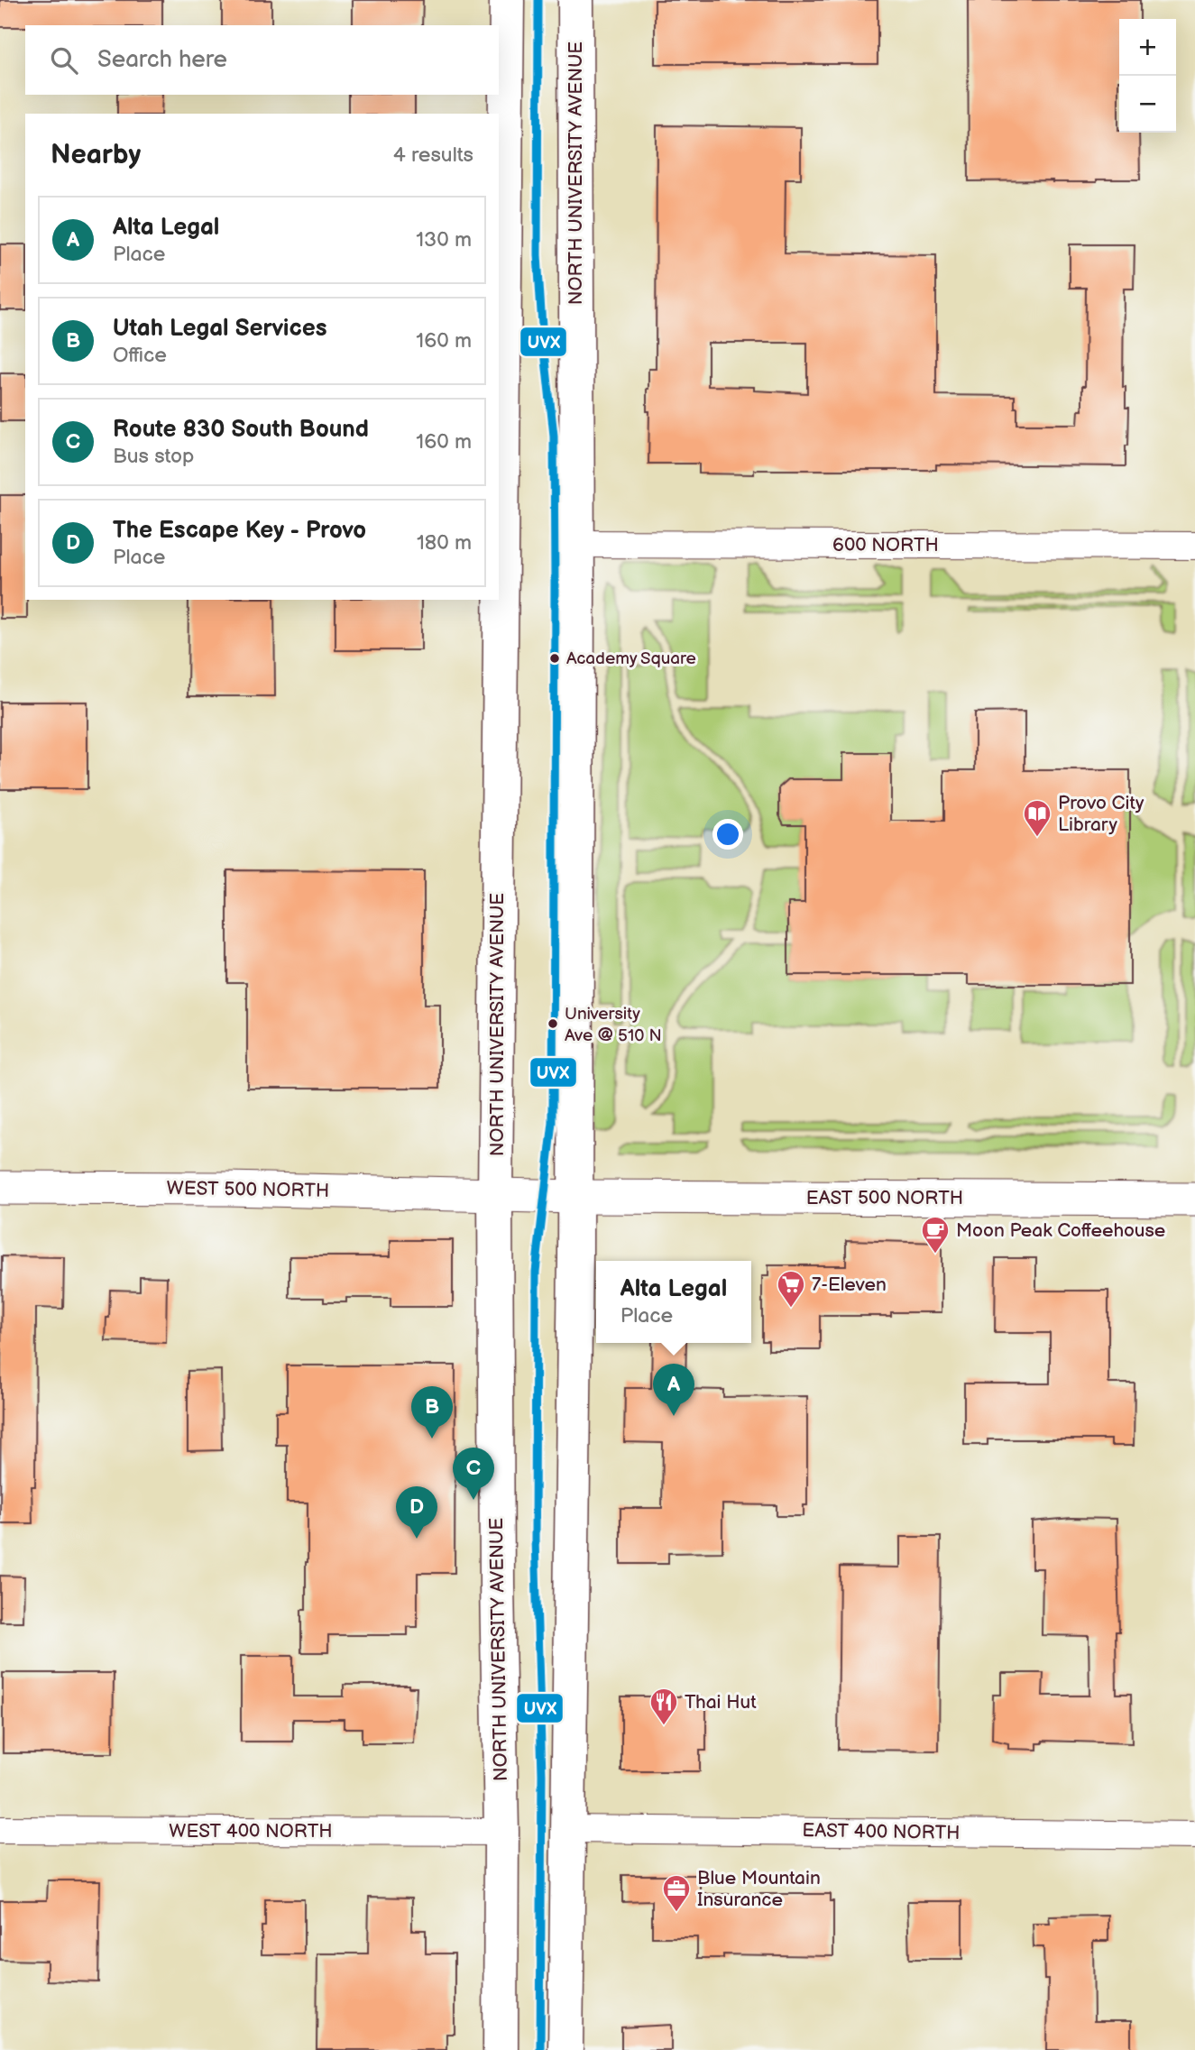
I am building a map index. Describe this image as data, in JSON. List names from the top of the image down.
{
  "streets": {
    "highway": ["NORTH UNIVERSITY AVENUE"],
    "street": [
      "600 NORTH",
      "WEST 500 NORTH",
      "EAST 500 NORTH",
      "WEST 400 NORTH",
      "EAST 400 NORTH"
    ]
  },
  "crossings": [
    ["NORTH UNIVERSITY AVENUE", "600 NORTH"],
    ["NORTH UNIVERSITY AVENUE", "WEST 500 NORTH"],
    ["NORTH UNIVERSITY AVENUE", "EAST 500 NORTH"],
    ["NORTH UNIVERSITY AVENUE", "WEST 400 NORTH"],
    ["NORTH UNIVERSITY AVENUE", "EAST 400 NORTH"],
    ["WEST 500 NORTH", "EAST 500 NORTH"]
  ],
  "places": {
    "other": ["Academy Square", "University Ave @ 510 N"],
    "library": ["Provo City Library"],
    "cafe": ["Moon Peak Coffeehouse"],
    "supermarket": ["7-Eleven"],
    "restaurant": ["Thai Hut"],
    "office": ["Blue Mountain Insurance"]
  },
  "lines": ["transit line UVX"],
  "page": {
    "map_buttons": ["+", "−"],
    "search": "Search here",
    "heading": ["Nearby", "4 results"],
    "list": [
      {
        "mark": "A",
        "name": "Alta Legal",
        "note": "Place",
        "value": "130 m"
      },
      {
        "mark": "B",
        "name": "Utah Legal Services",
        "note": "Office",
        "value": "160 m"
      },
      {
        "mark": "C",
        "name": "Route 830 South Bound",
        "note": "Bus stop",
        "value": "160 m"
      },
      {
        "mark": "D",
        "name": "The Escape Key - Provo",
        "note": "Place",
        "value": "180 m"
      }
    ],
    "popup": ["Alta Legal", "Place"],
    "pins": [
      "A",
      "B",
      "C",
      "D"
    ]
  }
}
